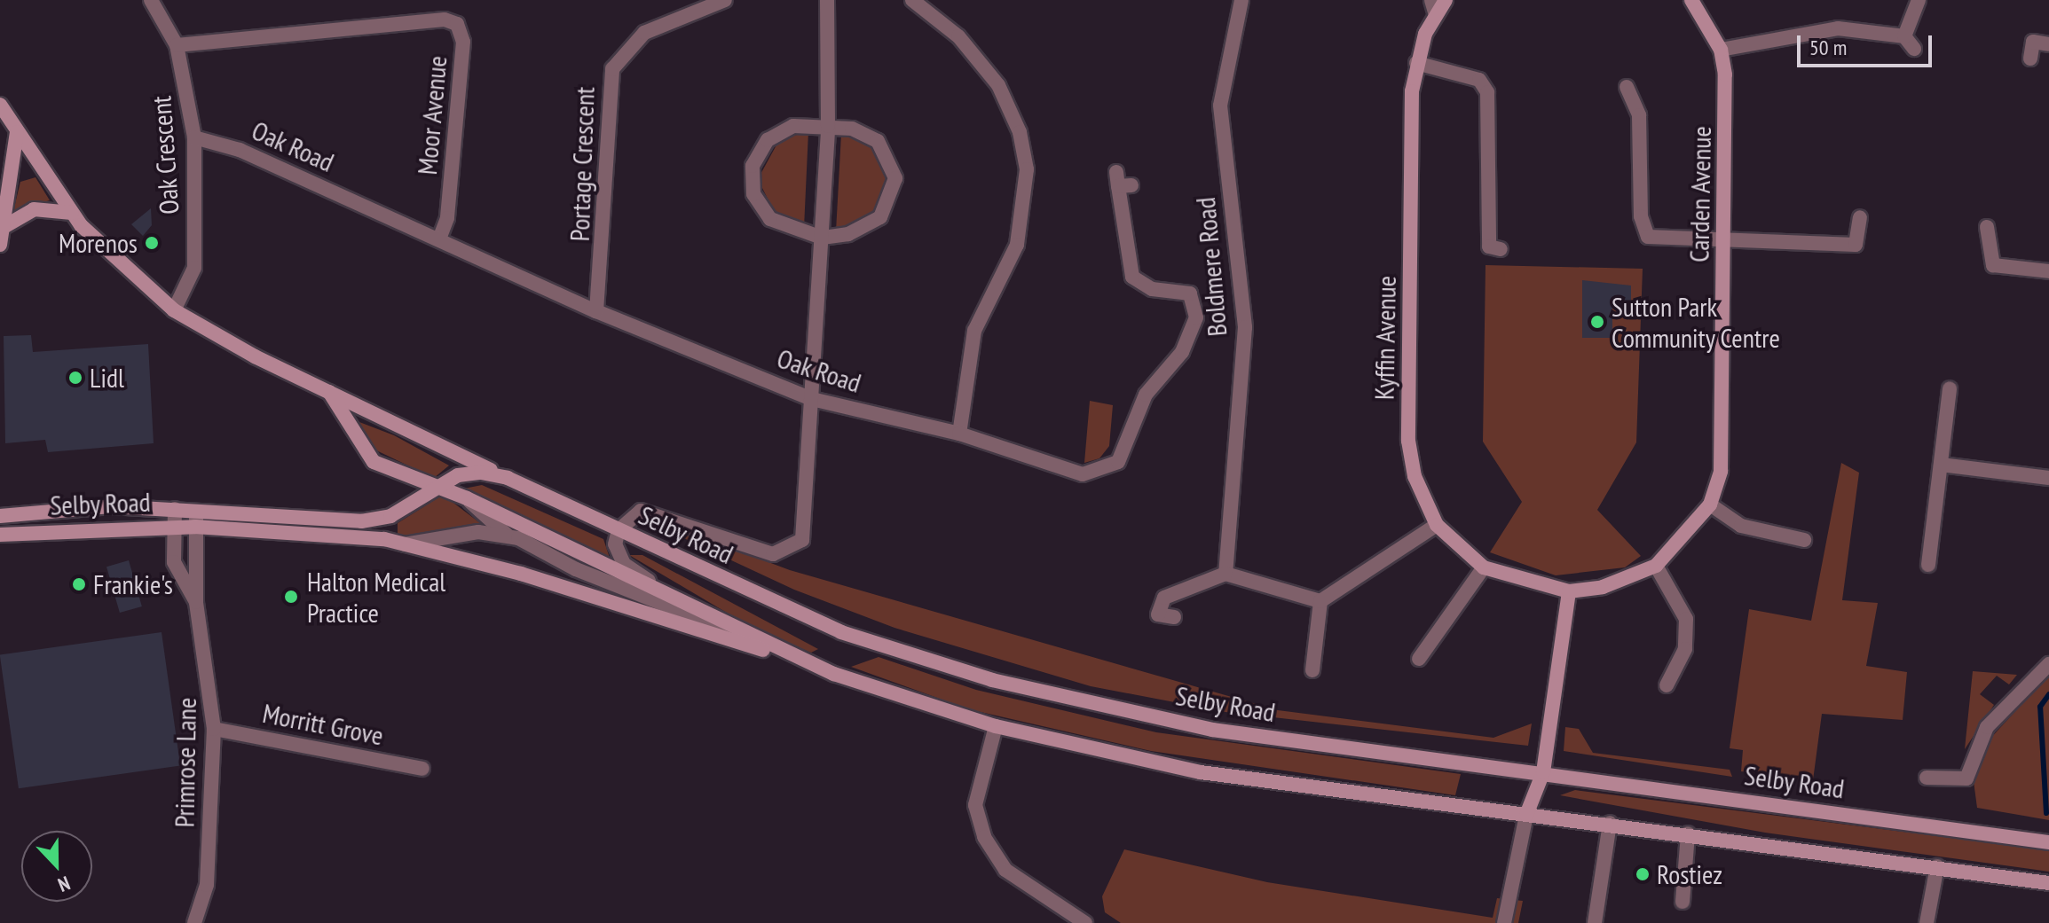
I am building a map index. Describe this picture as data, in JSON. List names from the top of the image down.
{
  "streets": {
    "main road": ["Carden Avenue", "Kyffin Avenue", "Selby Road"],
    "street": [
      "Moor Avenue",
      "Oak Road",
      "Oak Crescent",
      "Portage Crescent",
      "Boldmere Road",
      "Morritt Grove",
      "Primrose Lane"
    ]
  },
  "crossings": [
    ["Moor Avenue", "Oak Road"],
    ["Moor Avenue", "Oak Crescent"],
    ["Oak Road", "Oak Crescent"],
    ["Oak Road", "Portage Crescent"],
    ["Selby Road", "Primrose Lane"],
    ["Morritt Grove", "Primrose Lane"]
  ],
  "places": [
    "Morenos",
    "Sutton Park Community Centre",
    "Lidl",
    "Frankie's",
    "Halton Medical Practice",
    "Rostiez"
  ],
  "scale_bar": "50 m",
  "north": "bottom"
}
